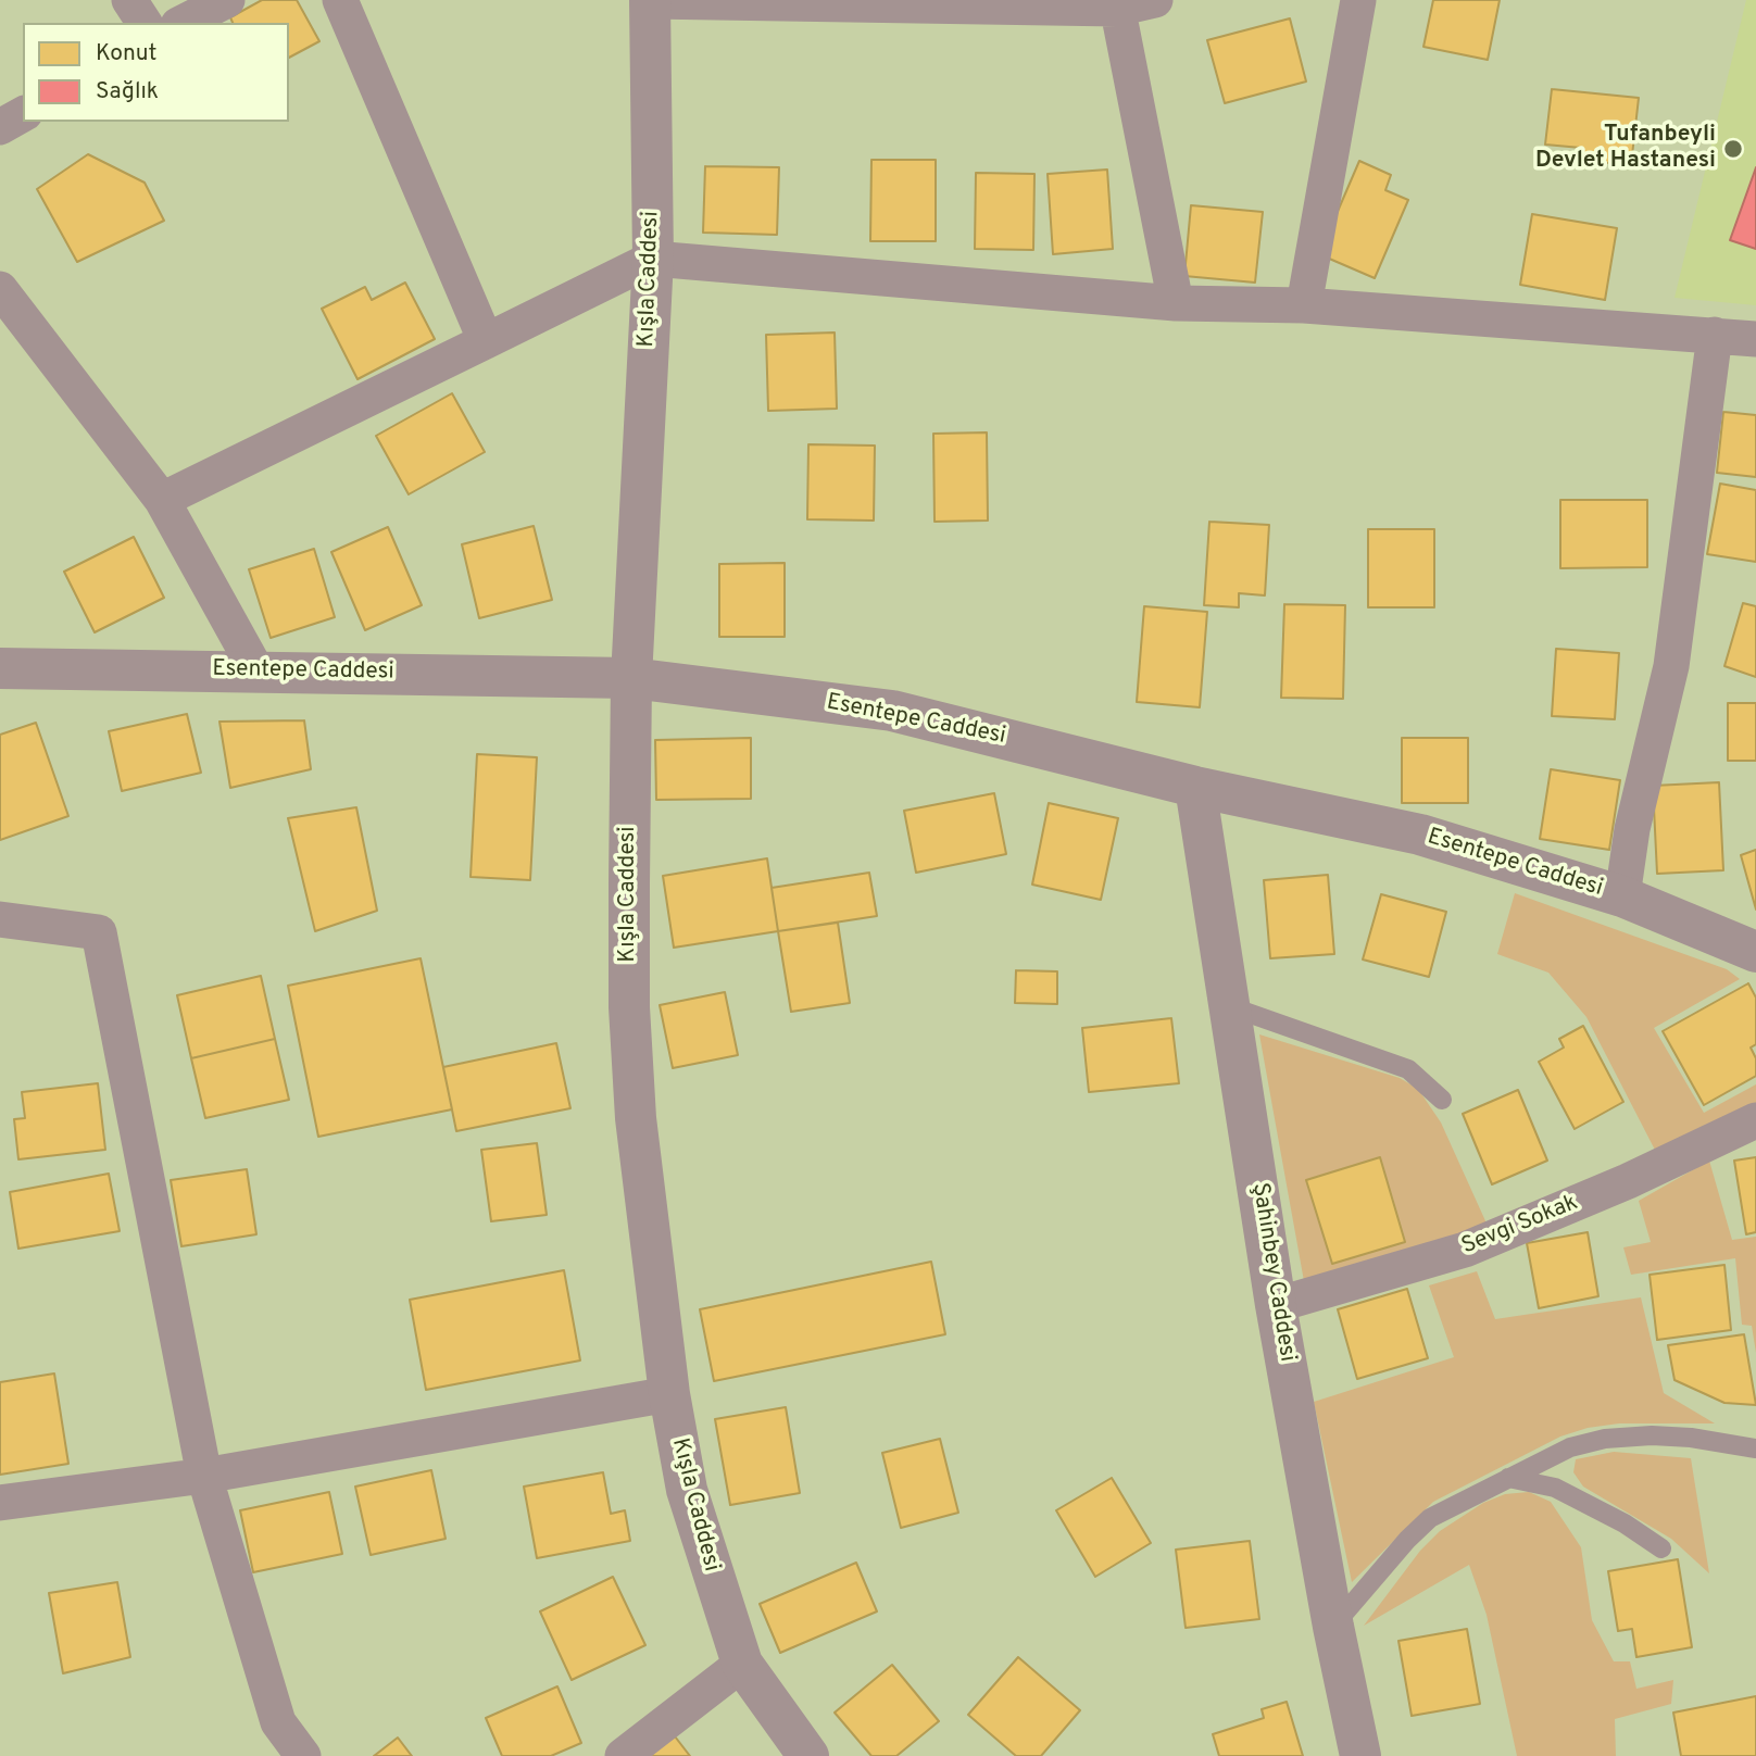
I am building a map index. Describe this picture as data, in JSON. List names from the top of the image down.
{
  "streets": {
    "street": [
      "Kışla Caddesi",
      "Esentepe Caddesi",
      "Sevgi Sokak",
      "Şahinbey Caddesi"
    ]
  },
  "crossings": [
    ["Kışla Caddesi", "Esentepe Caddesi"],
    ["Esentepe Caddesi", "Şahinbey Caddesi"],
    ["Sevgi Sokak", "Şahinbey Caddesi"]
  ],
  "places": ["Tufanbeyli Devlet Hastanesi"],
  "legend": ["Konut", "Sağlık"]
}
